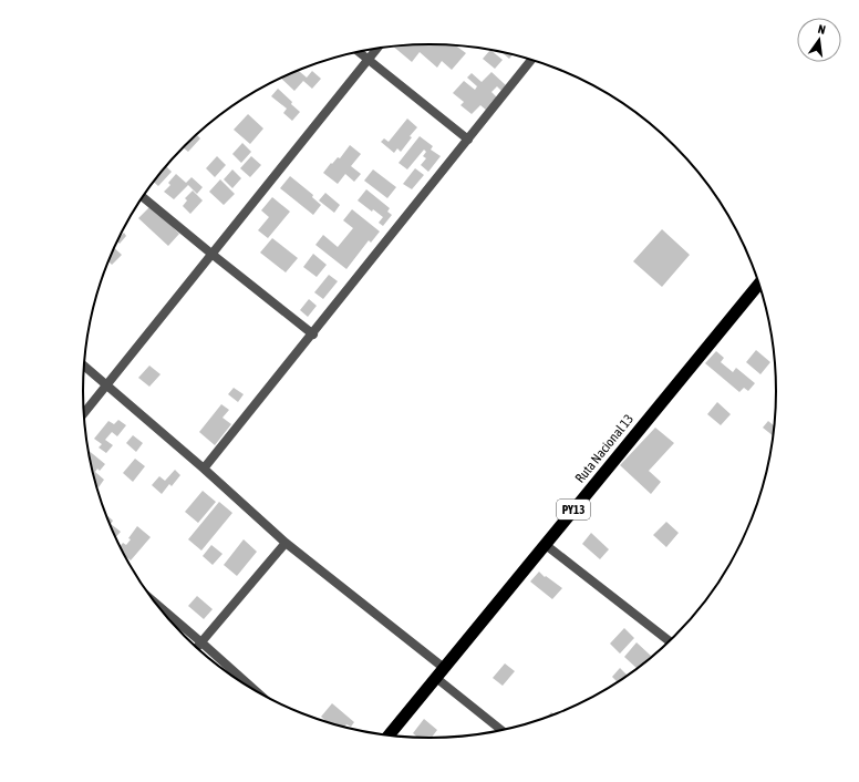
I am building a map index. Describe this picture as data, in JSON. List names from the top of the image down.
{
  "streets": {
    "highway": ["Ruta Nacional 13", "PY13"]
  },
  "north": "top"
}
